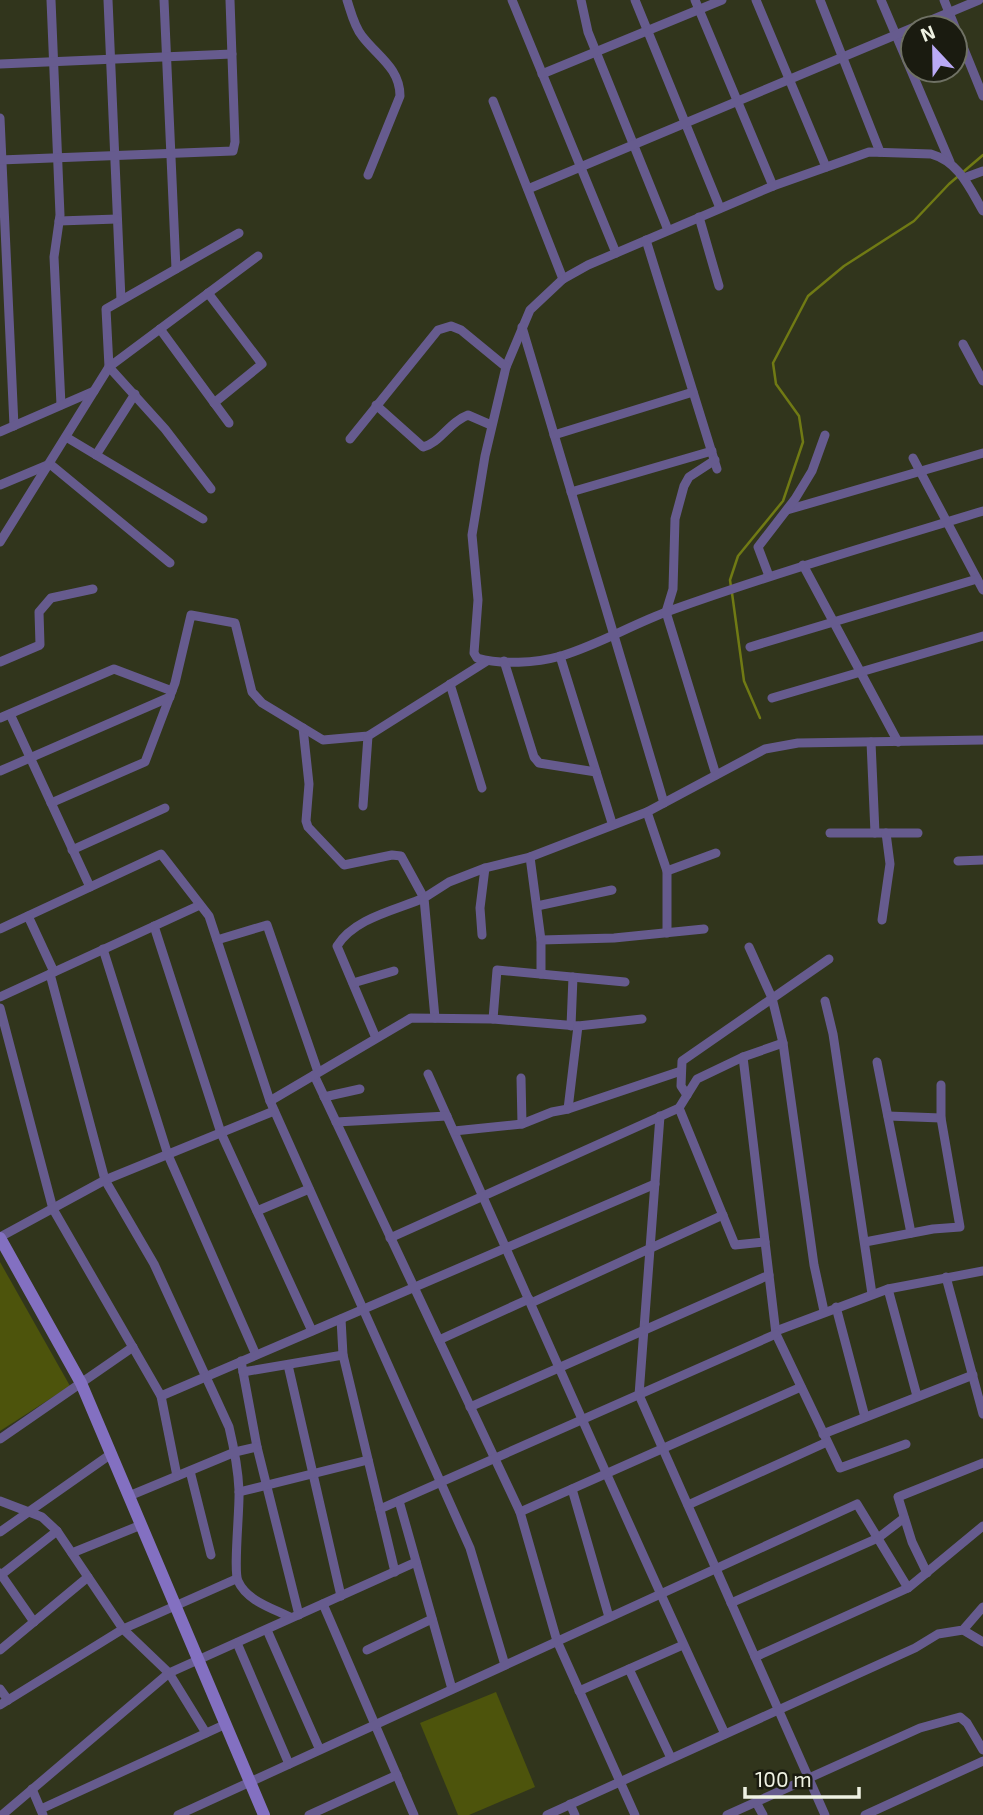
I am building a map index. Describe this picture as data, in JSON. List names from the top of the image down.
{
  "scale_bar": "100 m",
  "north": "top"
}
